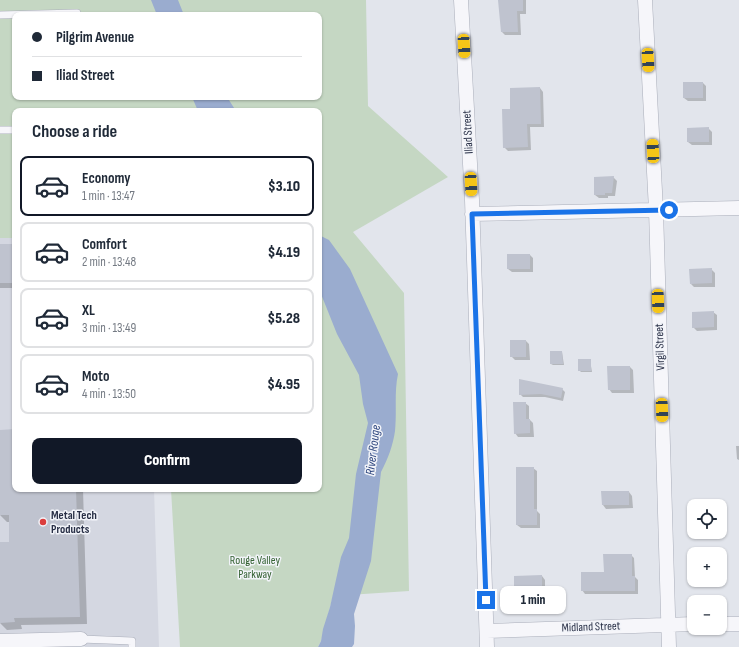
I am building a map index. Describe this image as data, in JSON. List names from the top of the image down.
{
  "streets": {
    "street": ["Iliad Street", "Virgil Street", "Midland Street"]
  },
  "crossings": [
    ["Iliad Street", "Midland Street"],
    ["Virgil Street", "Midland Street"]
  ],
  "water": ["River Rouge"],
  "parks": ["Rouge Valley Parkway"],
  "places": ["Metal Tech Products"],
  "page": {
    "banner": ["Pilgrim Avenue", "Iliad Street"],
    "heading": "Choose a ride",
    "list": [
      {
        "name": "Economy",
        "note": "1 min · 13:47",
        "value": "$3.10"
      },
      {
        "name": "Comfort",
        "note": "2 min · 13:48",
        "value": "$4.19"
      },
      {
        "name": "XL",
        "note": "3 min · 13:49",
        "value": "$5.28"
      },
      {
        "name": "Moto",
        "note": "4 min · 13:50",
        "value": "$4.95"
      }
    ],
    "buttons": "Confirm",
    "map_buttons": ["+", "−"],
    "bubble": "1 min"
  }
}
